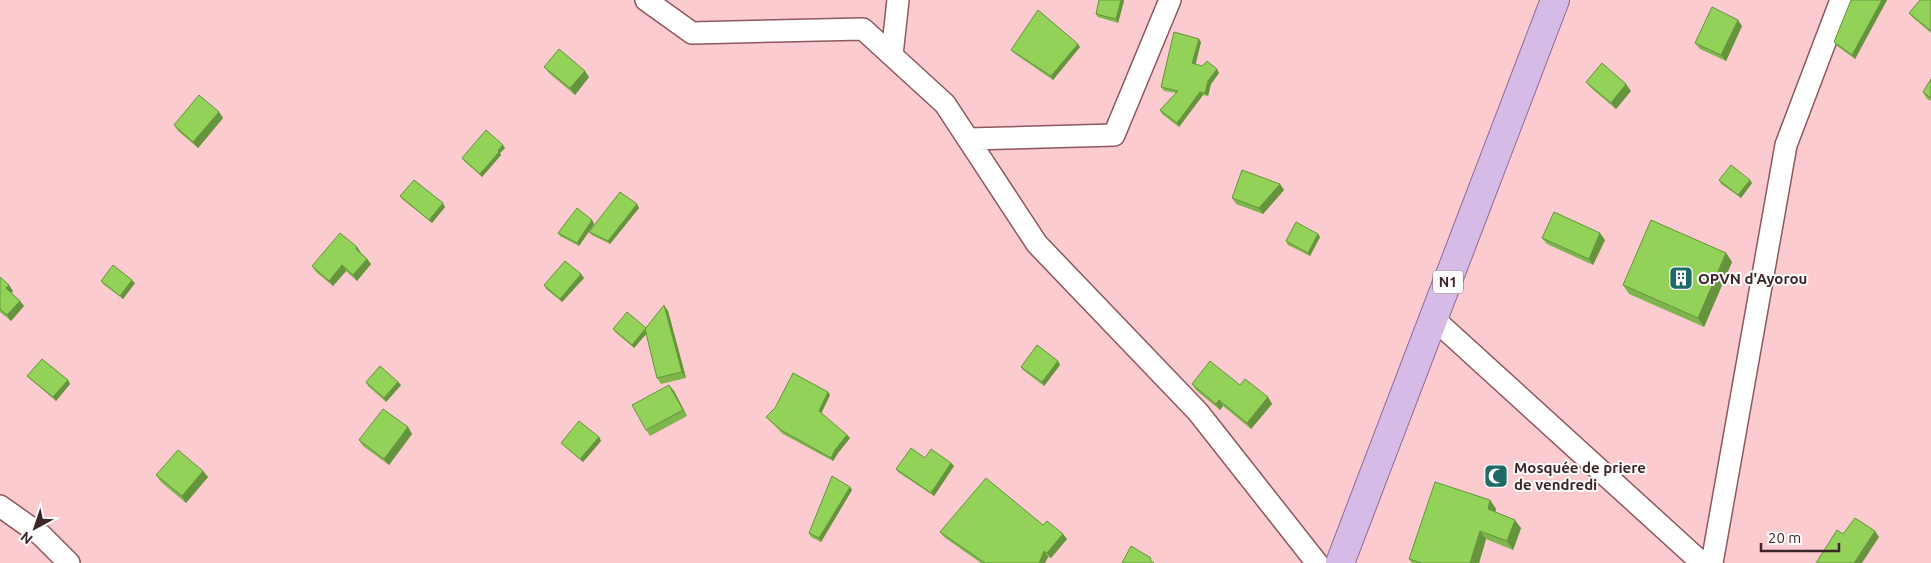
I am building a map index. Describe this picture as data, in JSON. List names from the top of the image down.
{
  "streets": {
    "main road": ["N1"]
  },
  "places": {
    "building": ["OPVN d'Ayorou"],
    "mosque": ["Mosquée de priere de vendredi"]
  },
  "scale_bar": "20 m",
  "north": "bottom left"
}
